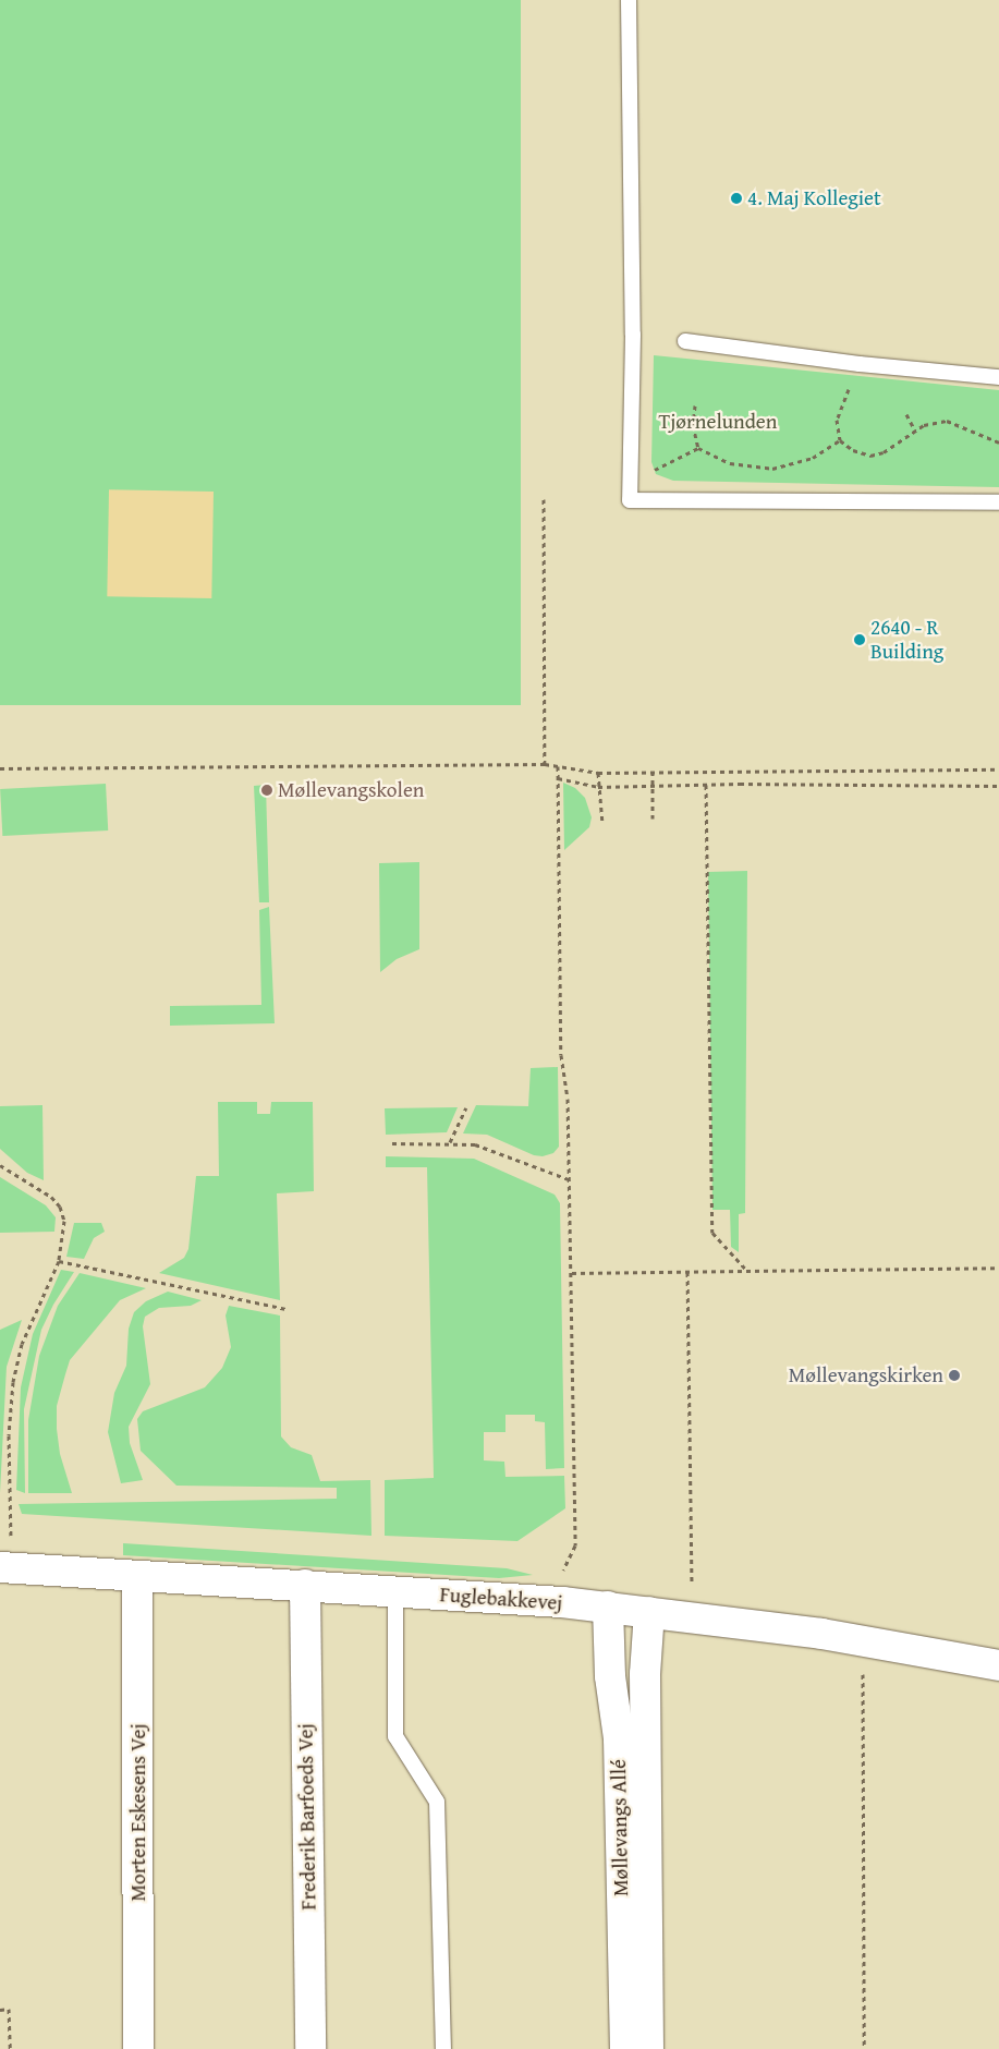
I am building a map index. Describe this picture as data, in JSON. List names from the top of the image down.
{
  "streets": {
    "street": [
      "Fuglebakkevej",
      "Morten Eskesens Vej",
      "Frederik Barfoeds Vej",
      "Møllevangs Allé"
    ]
  },
  "crossings": [
    ["Fuglebakkevej", "Morten Eskesens Vej"],
    ["Fuglebakkevej", "Frederik Barfoeds Vej"],
    ["Fuglebakkevej", "Møllevangs Allé"]
  ],
  "parks": ["Tjørnelunden"],
  "places": [
    "4. Maj Kollegiet",
    "2640 - R Building",
    "Møllevangskolen",
    "Møllevangskirken"
  ]
}
